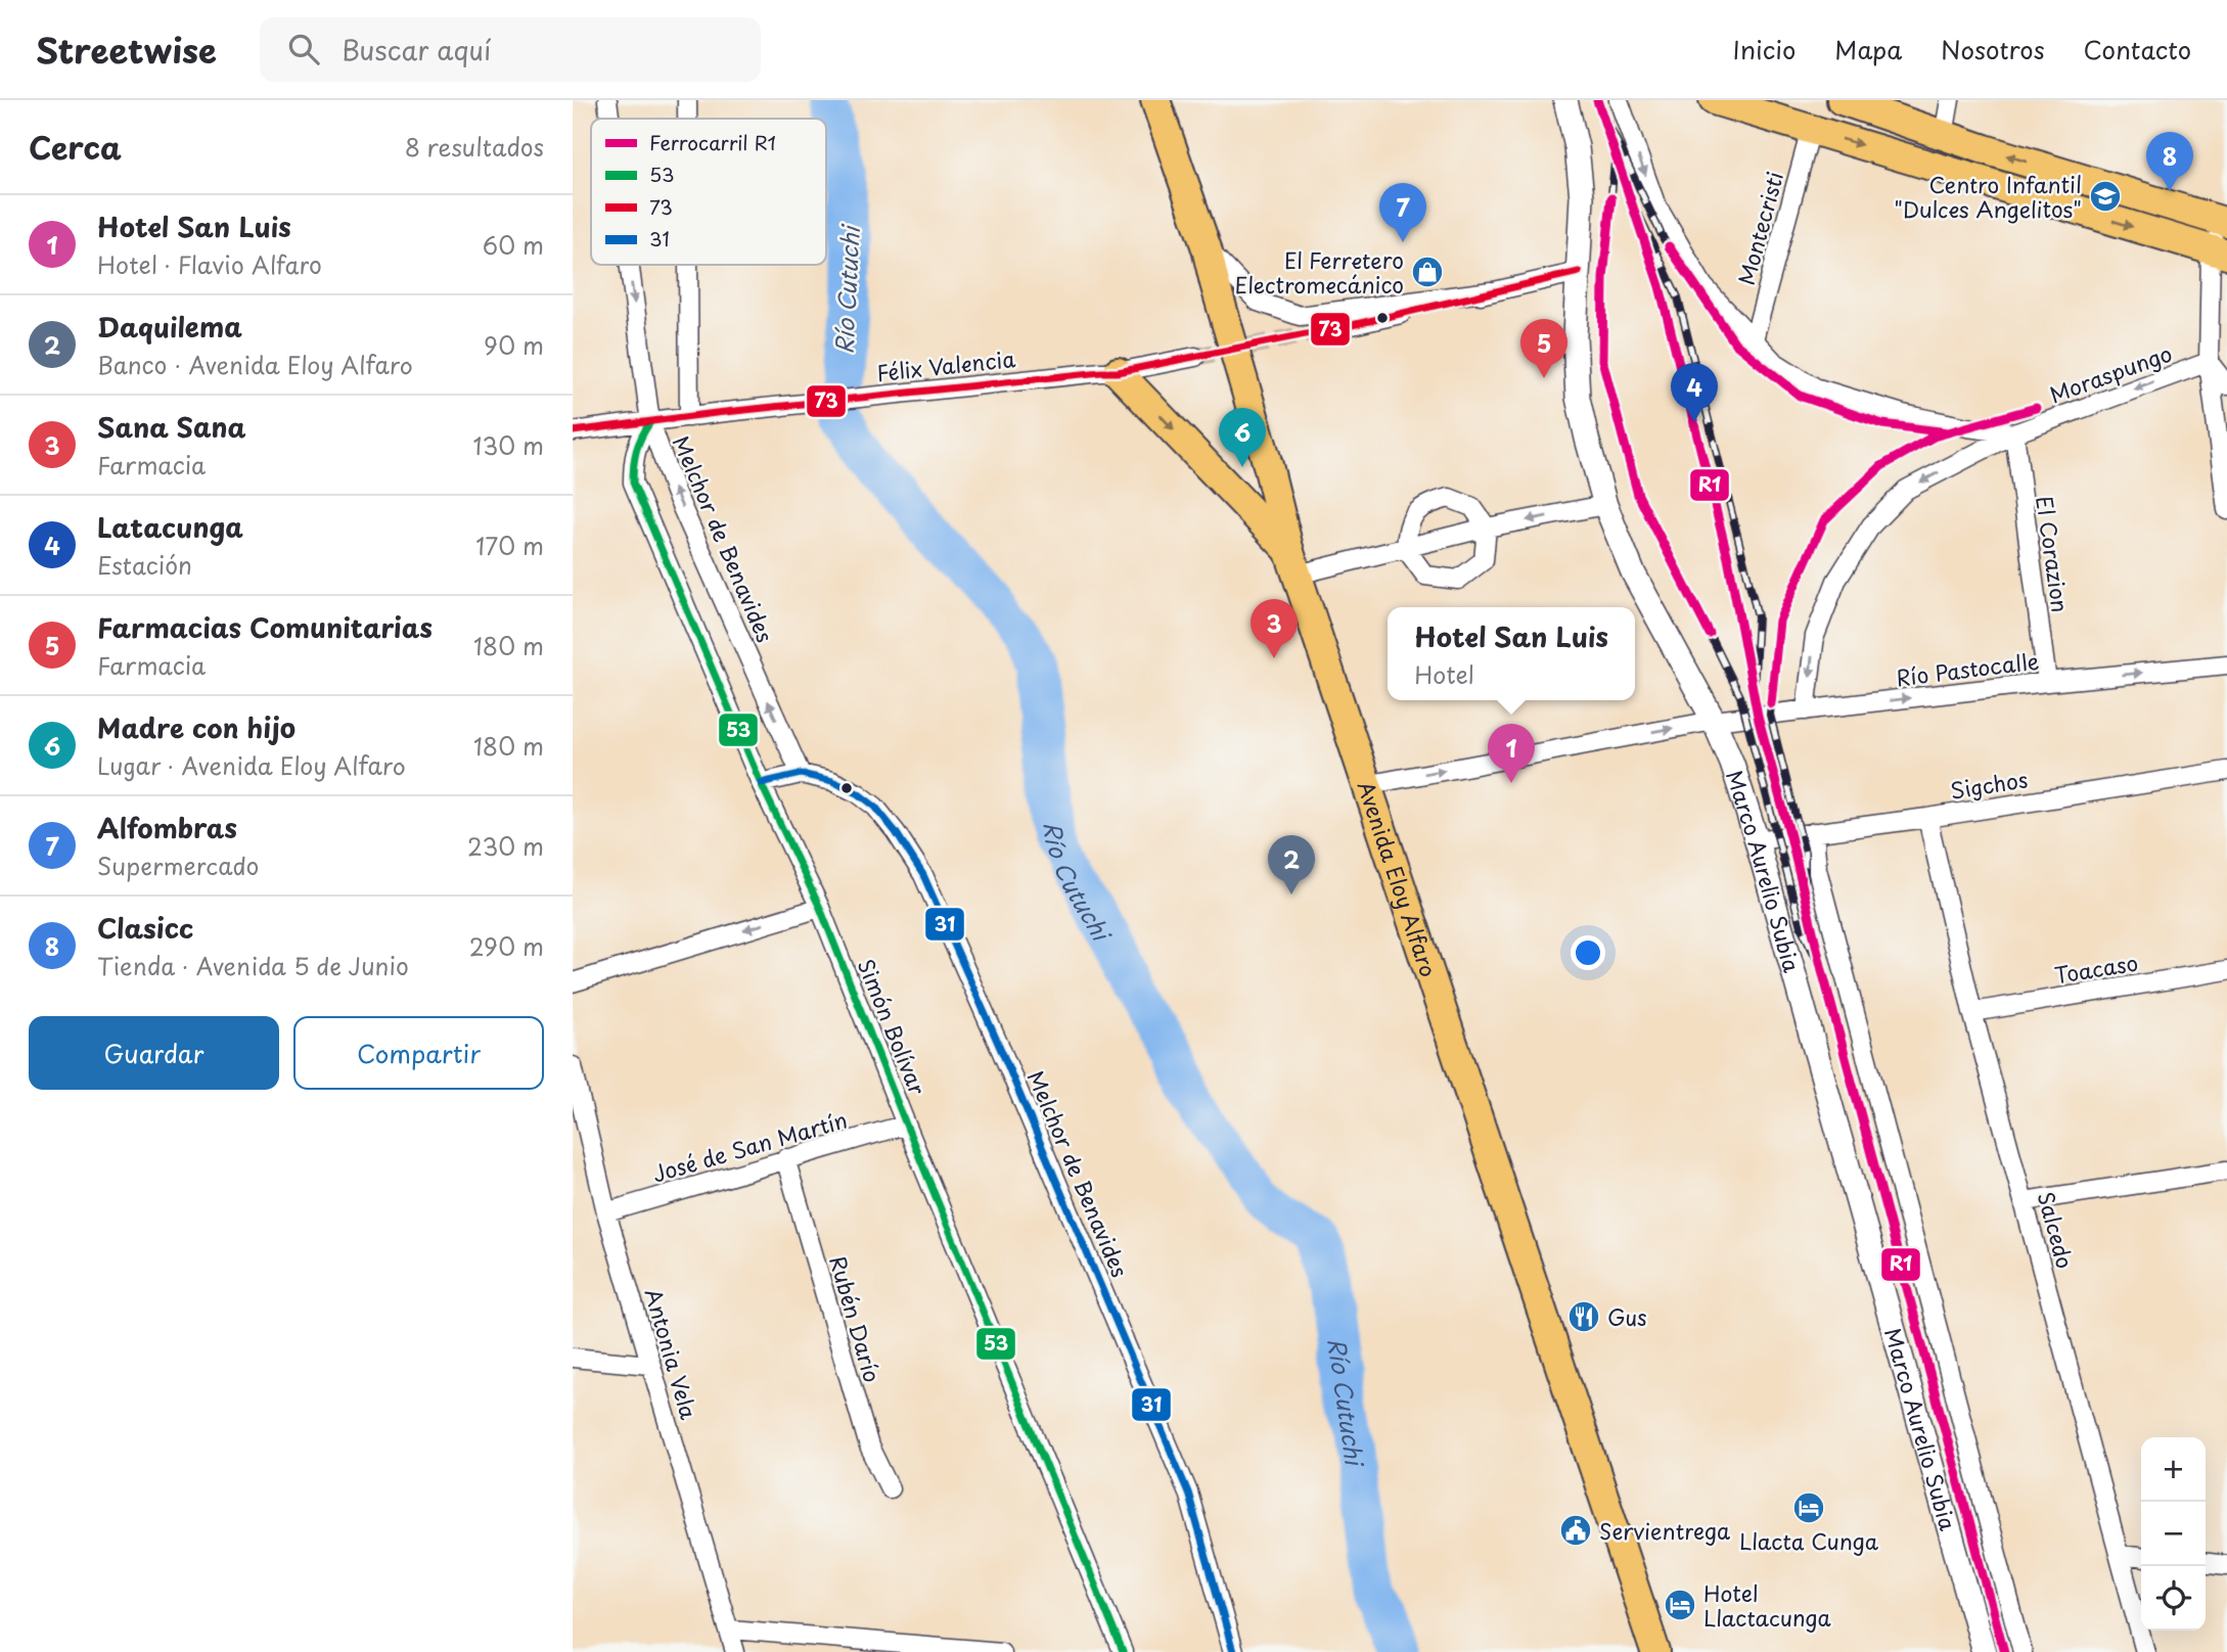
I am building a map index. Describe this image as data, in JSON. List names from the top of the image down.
{
  "streets": {
    "main road": ["Avenida Eloy Alfaro"],
    "street": [
      "Montecristi",
      "Félix Valencia",
      "Moraspungo",
      "Melchor de Benavides",
      "El Corazion",
      "Río Pastocalle",
      "Sigchos",
      "Marco Aurelio Subia",
      "Toacaso",
      "Simón Bolívar",
      "José de San Martín",
      "Salcedo",
      "Rubén Darío",
      "Antonia Vela"
    ]
  },
  "crossings": [
    ["Félix Valencia", "Melchor de Benavides"],
    ["Félix Valencia", "Simón Bolívar"],
    ["Moraspungo", "El Corazion"],
    ["Moraspungo", "Río Pastocalle"],
    ["Melchor de Benavides", "Simón Bolívar"],
    ["El Corazion", "Río Pastocalle"],
    ["Río Pastocalle", "Marco Aurelio Subia"],
    ["Río Pastocalle", "Avenida Eloy Alfaro"],
    ["Sigchos", "Marco Aurelio Subia"],
    ["Sigchos", "Salcedo"],
    ["Toacaso", "Salcedo"],
    ["Simón Bolívar", "José de San Martín"],
    ["José de San Martín", "Rubén Darío"],
    ["José de San Martín", "Antonia Vela"]
  ],
  "one_way": ["Moraspungo", "Río Pastocalle"],
  "water": ["Río Cutuchi"],
  "places": {
    "school or university": ["Centro Infantil \"Dulces Angelitos\""],
    "shop": ["El Ferretero Electromecánico"],
    "restaurant": ["Gus"],
    "hotel": ["Llacta Cunga", "Hotel Llactacunga"],
    "public building": ["Servientrega"]
  },
  "lines": [
    "rail line R1",
    "transit line 73",
    "transit line 53",
    "transit line 31"
  ],
  "legend": [
    "Ferrocarril R1",
    "53",
    "73",
    "31"
  ],
  "page": {
    "header": "Streetwise",
    "search": "Buscar aquí",
    "nav": [
      "Inicio",
      "Mapa",
      "Nosotros",
      "Contacto"
    ],
    "heading": ["Cerca", "8 resultados"],
    "pins": [
      "8",
      "7",
      "5",
      "4",
      "6",
      "3",
      "1",
      "2"
    ],
    "list": [
      {
        "mark": "1",
        "name": "Hotel San Luis",
        "note": "Hotel · Flavio Alfaro",
        "value": "60 m"
      },
      {
        "mark": "2",
        "name": "Daquilema",
        "note": "Banco · Avenida Eloy Alfaro",
        "value": "90 m"
      },
      {
        "mark": "3",
        "name": "Sana Sana",
        "note": "Farmacia",
        "value": "130 m"
      },
      {
        "mark": "4",
        "name": "Latacunga",
        "note": "Estación",
        "value": "170 m"
      },
      {
        "mark": "5",
        "name": "Farmacias Comunitarias",
        "note": "Farmacia",
        "value": "180 m"
      },
      {
        "mark": "6",
        "name": "Madre con hijo",
        "note": "Lugar · Avenida Eloy Alfaro",
        "value": "180 m"
      },
      {
        "mark": "7",
        "name": "Alfombras",
        "note": "Supermercado",
        "value": "230 m"
      },
      {
        "mark": "8",
        "name": "Clasicc",
        "note": "Tienda · Avenida 5 de Junio",
        "value": "290 m"
      }
    ],
    "popup": ["Hotel San Luis", "Hotel"],
    "buttons": ["Guardar", "Compartir"],
    "map_buttons": ["+", "−"]
  }
}
